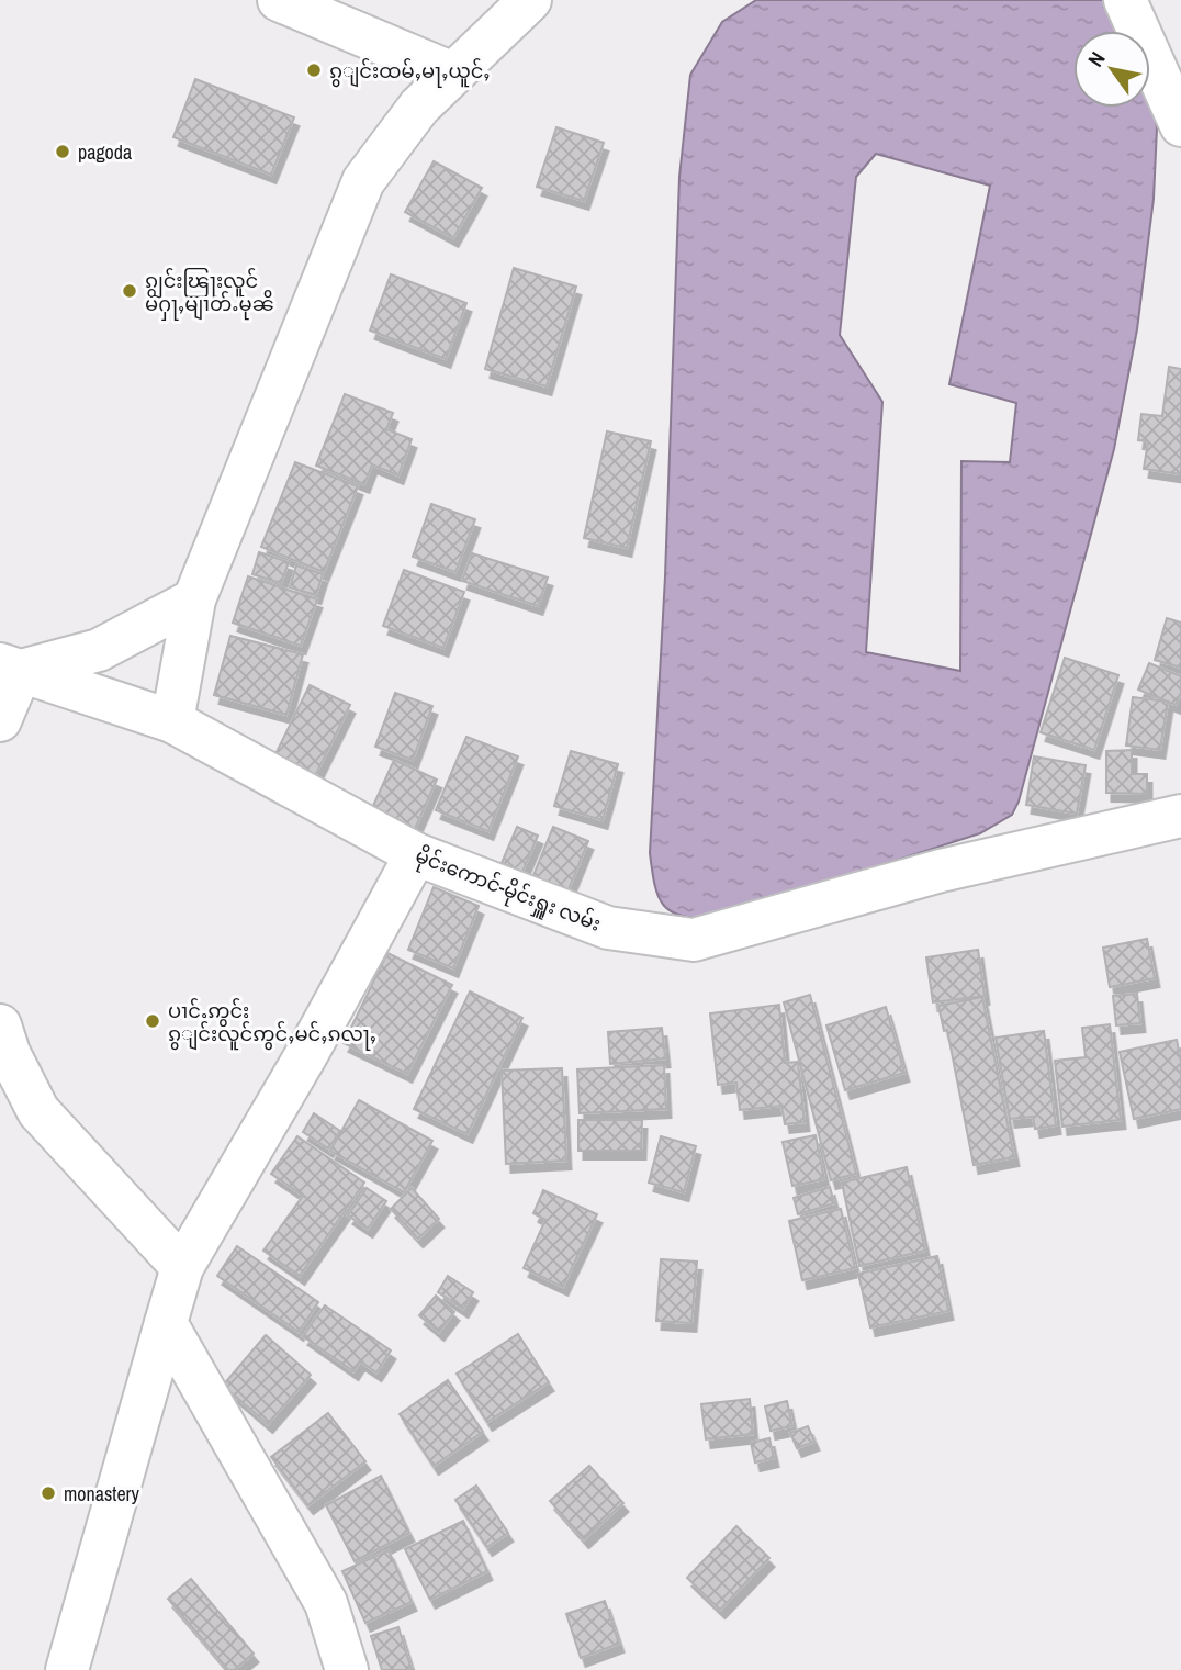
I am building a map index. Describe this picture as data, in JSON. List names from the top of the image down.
{
  "streets": {
    "street": ["မိုင်းကောင်-မိုင်းရှူး လမ်း"]
  },
  "places": [
    "ၵွျင်းထမ်ႇမႃႇယူင်ႇ",
    "pagoda",
    "ၵျွင်းၽြႃးလူင် မႁႃႇမျၢတ်ႉမုၼိ",
    "ပၢင်ႇဢွင်ႈ ၵွျင်းလူင်ဢွင်ႇမင်ႇၵလႃႇ",
    "monastery"
  ],
  "north": "top left"
}
